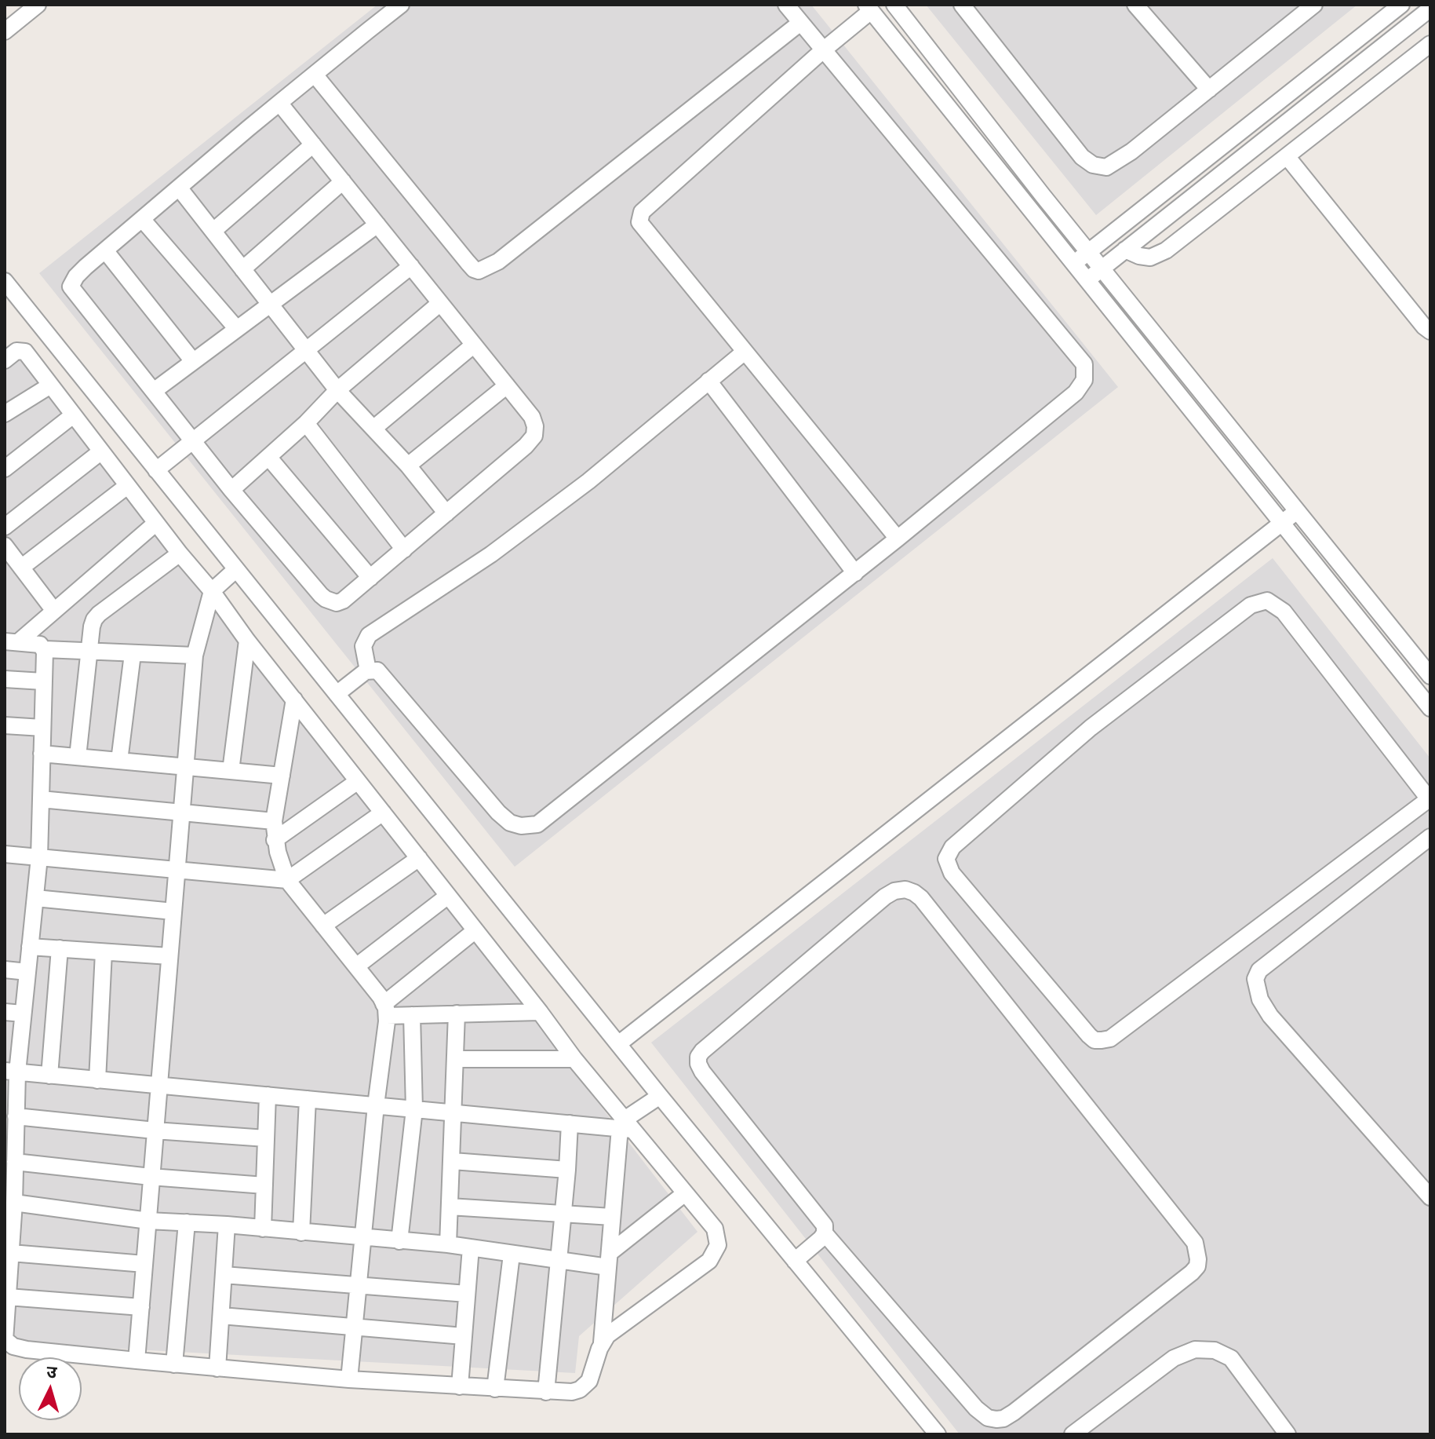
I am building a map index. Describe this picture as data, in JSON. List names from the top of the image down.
{
  "north": "top"
}
